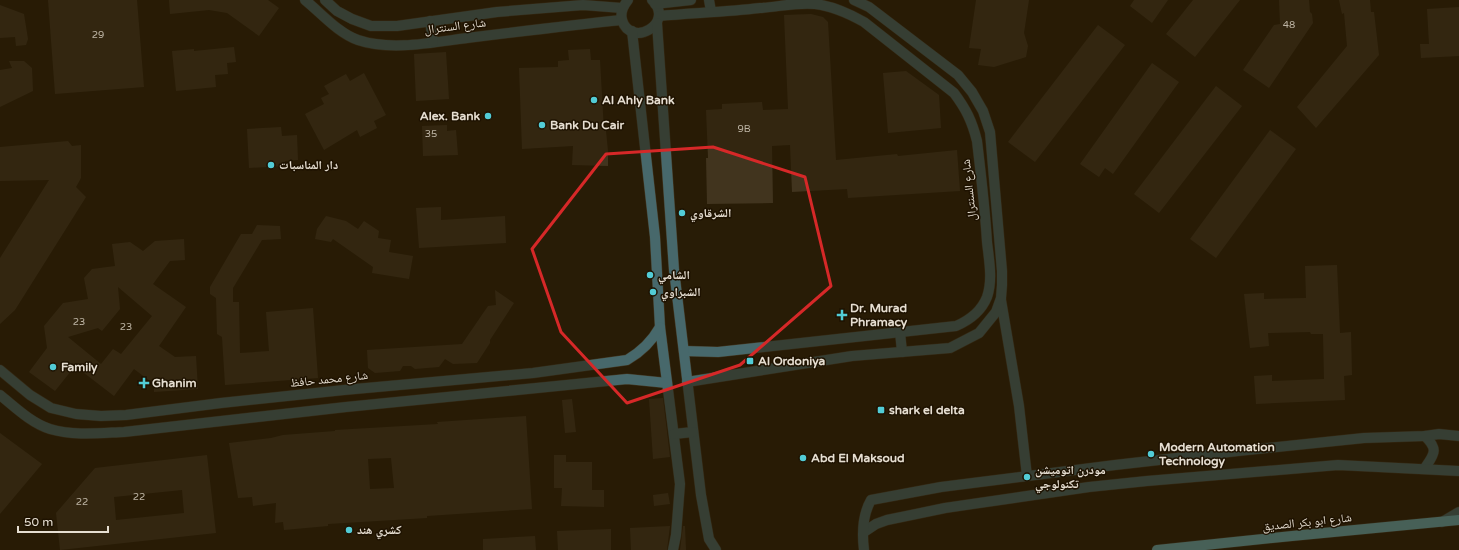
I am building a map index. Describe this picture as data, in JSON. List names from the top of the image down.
{
  "streets": {
    "main road": ["شارع ابو بكر الصديق"],
    "street": ["شارع السنترال", "شارع محمد حافظ"]
  },
  "places": {
    "other": [
      "Al Ahly Bank",
      "Alex. Bank",
      "Bank Du Cair",
      "دار المناسبات",
      "الشرقاوي",
      "الشامي",
      "الشبراوي",
      "Family",
      "Modern Automation Technology",
      "Abd El Maksoud",
      "مودرن اتوميشن تكنولوجي",
      "كشري هند"
    ],
    "health": ["Dr. Murad Phramacy", "Ghanim"],
    "transit": ["Al Ordoniya", "shark el delta"]
  },
  "house_numbers": [
    "48",
    "29",
    "9B",
    "35",
    "23",
    "23",
    "22",
    "22"
  ],
  "scale_bar": "50 m"
}
